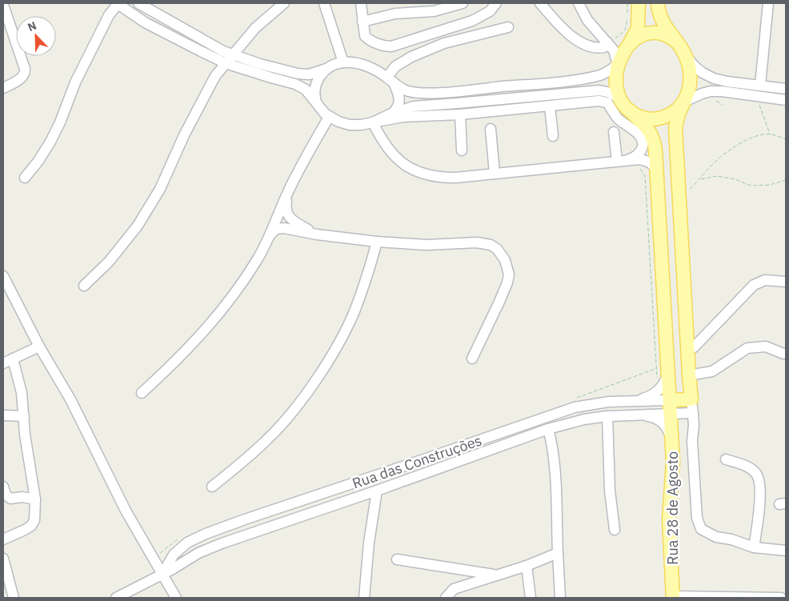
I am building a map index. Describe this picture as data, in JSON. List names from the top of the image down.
{
  "streets": {
    "main road": ["Rua das Construções", "Rua 28 de Agosto"]
  },
  "crossings": [
    ["Rua das Construções", "Rua 28 de Agosto"]
  ],
  "north": "top left"
}
